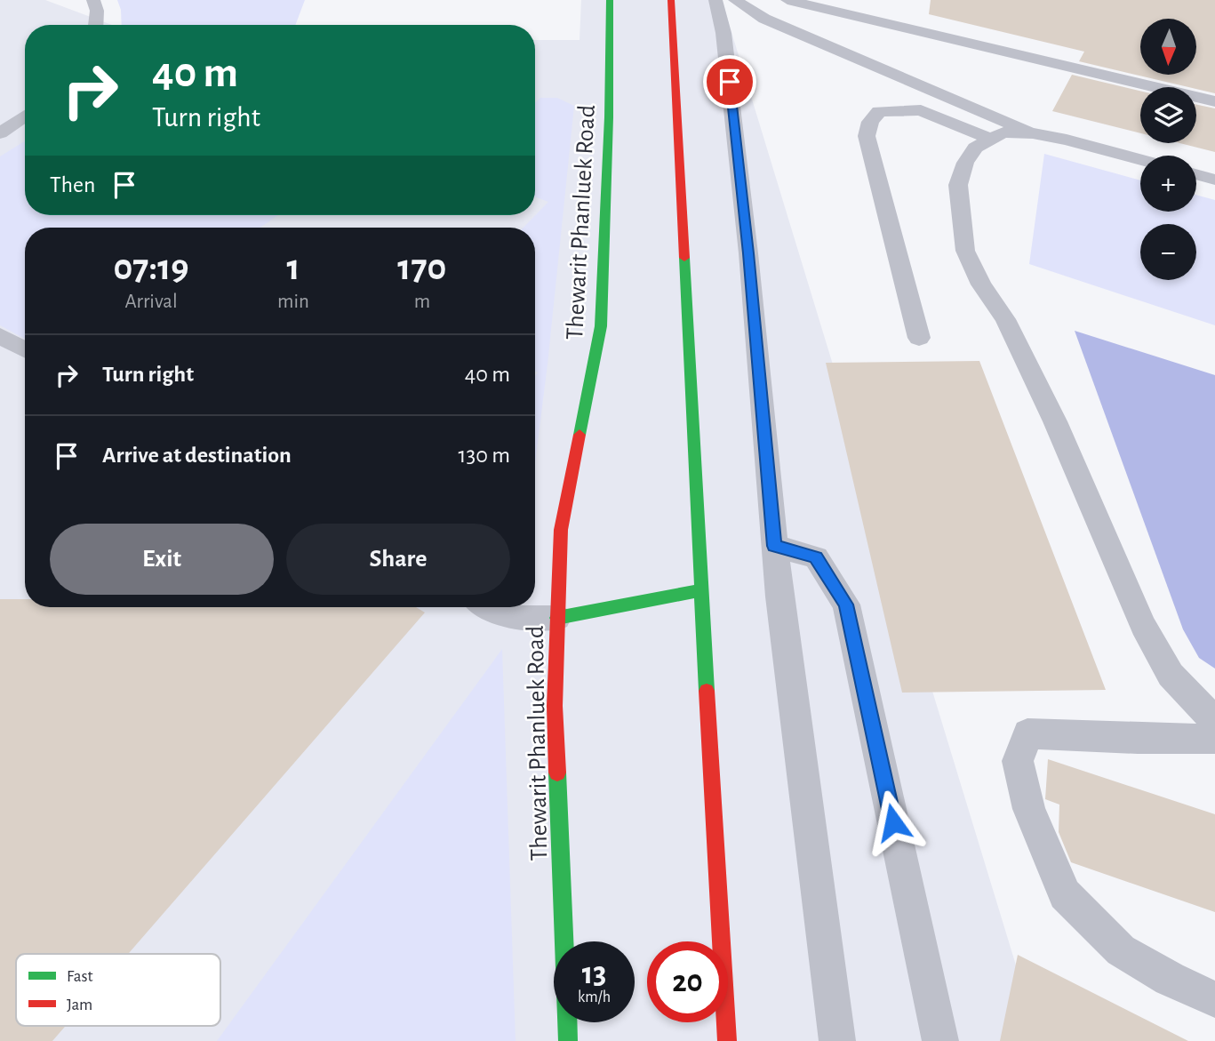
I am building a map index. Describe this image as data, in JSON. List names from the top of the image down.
{
  "streets": {
    "street": ["Thewarit Phanluek Road"]
  },
  "legend": ["Fast", "Jam"],
  "north": "bottom",
  "page": {
    "map_buttons": ["+", "−"],
    "turn": ["40 m", "Turn right"],
    "then": "Then",
    "eta": [
      "07:19",
      "Arrival",
      "1",
      "min",
      "170",
      "m"
    ],
    "list": [
      {
        "name": "Turn right",
        "value": "40 m"
      },
      {
        "name": "Arrive at destination",
        "value": "130 m"
      }
    ],
    "buttons": ["Exit", "Share"],
    "speed": "13 km/h",
    "limit": "20"
  }
}
